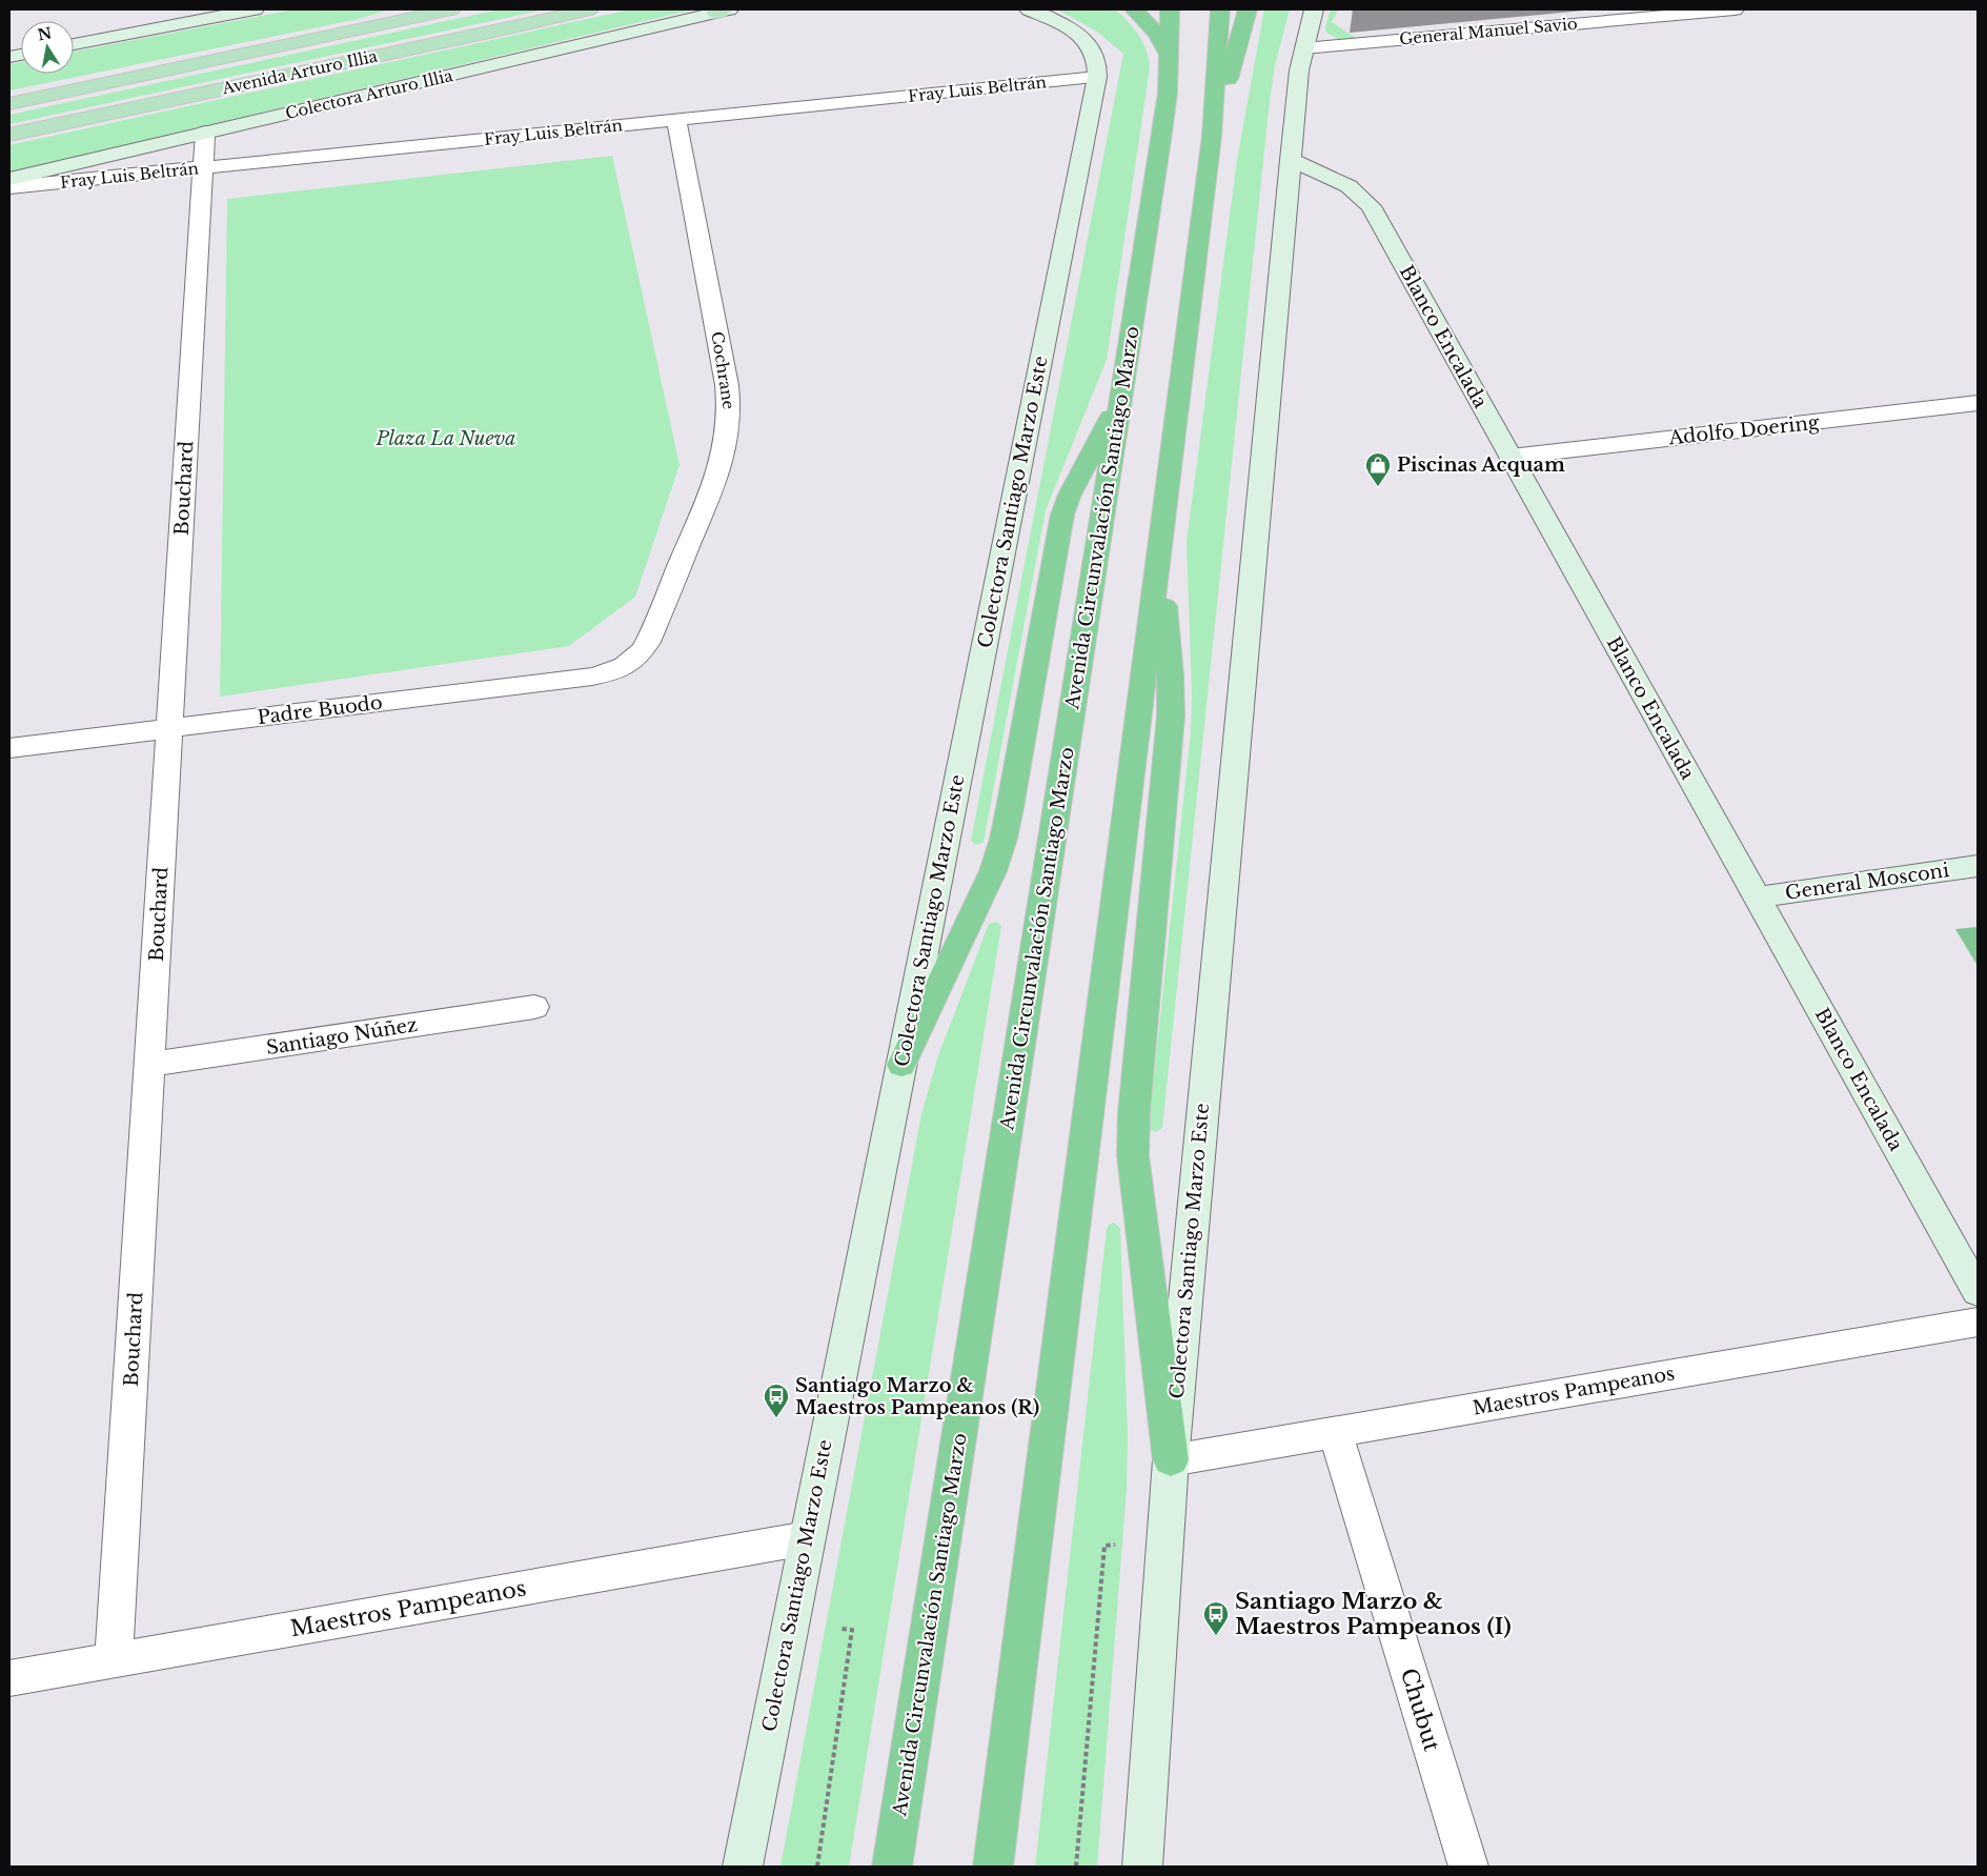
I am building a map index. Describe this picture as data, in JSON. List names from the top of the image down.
{
  "streets": {
    "highway": ["Avenida Circunvalación Santiago Marzo"],
    "main road": ["Avenida Arturo Illia"],
    "street": [
      "General Manuel Savio",
      "Fray Luis Beltrán",
      "Colectora Arturo Illia",
      "Blanco Encalada",
      "Cochrane",
      "Adolfo Doering",
      "Bouchard",
      "Colectora Santiago Marzo Este",
      "Padre Buodo",
      "General Mosconi",
      "Santiago Núñez",
      "Maestros Pampeanos",
      "Chubut"
    ]
  },
  "crossings": [
    ["General Manuel Savio", "Colectora Santiago Marzo Este"],
    ["Fray Luis Beltrán", "Cochrane"],
    ["Fray Luis Beltrán", "Bouchard"],
    ["Fray Luis Beltrán", "Colectora Santiago Marzo Este"],
    ["Colectora Arturo Illia", "Bouchard"],
    ["Blanco Encalada", "Adolfo Doering"],
    ["Blanco Encalada", "Colectora Santiago Marzo Este"],
    ["Blanco Encalada", "General Mosconi"],
    ["Cochrane", "Padre Buodo"],
    ["Bouchard", "Padre Buodo"],
    ["Bouchard", "Santiago Núñez"],
    ["Bouchard", "Maestros Pampeanos"],
    ["Colectora Santiago Marzo Este", "Maestros Pampeanos"],
    ["Maestros Pampeanos", "Chubut"]
  ],
  "parks": ["Plaza La Nueva"],
  "places": {
    "shop": ["Piscinas Acquam"],
    "bus stop": ["Santiago Marzo & Maestros Pampeanos (R)", "Santiago Marzo & Maestros Pampeanos (I)"]
  },
  "north": "top"
}
